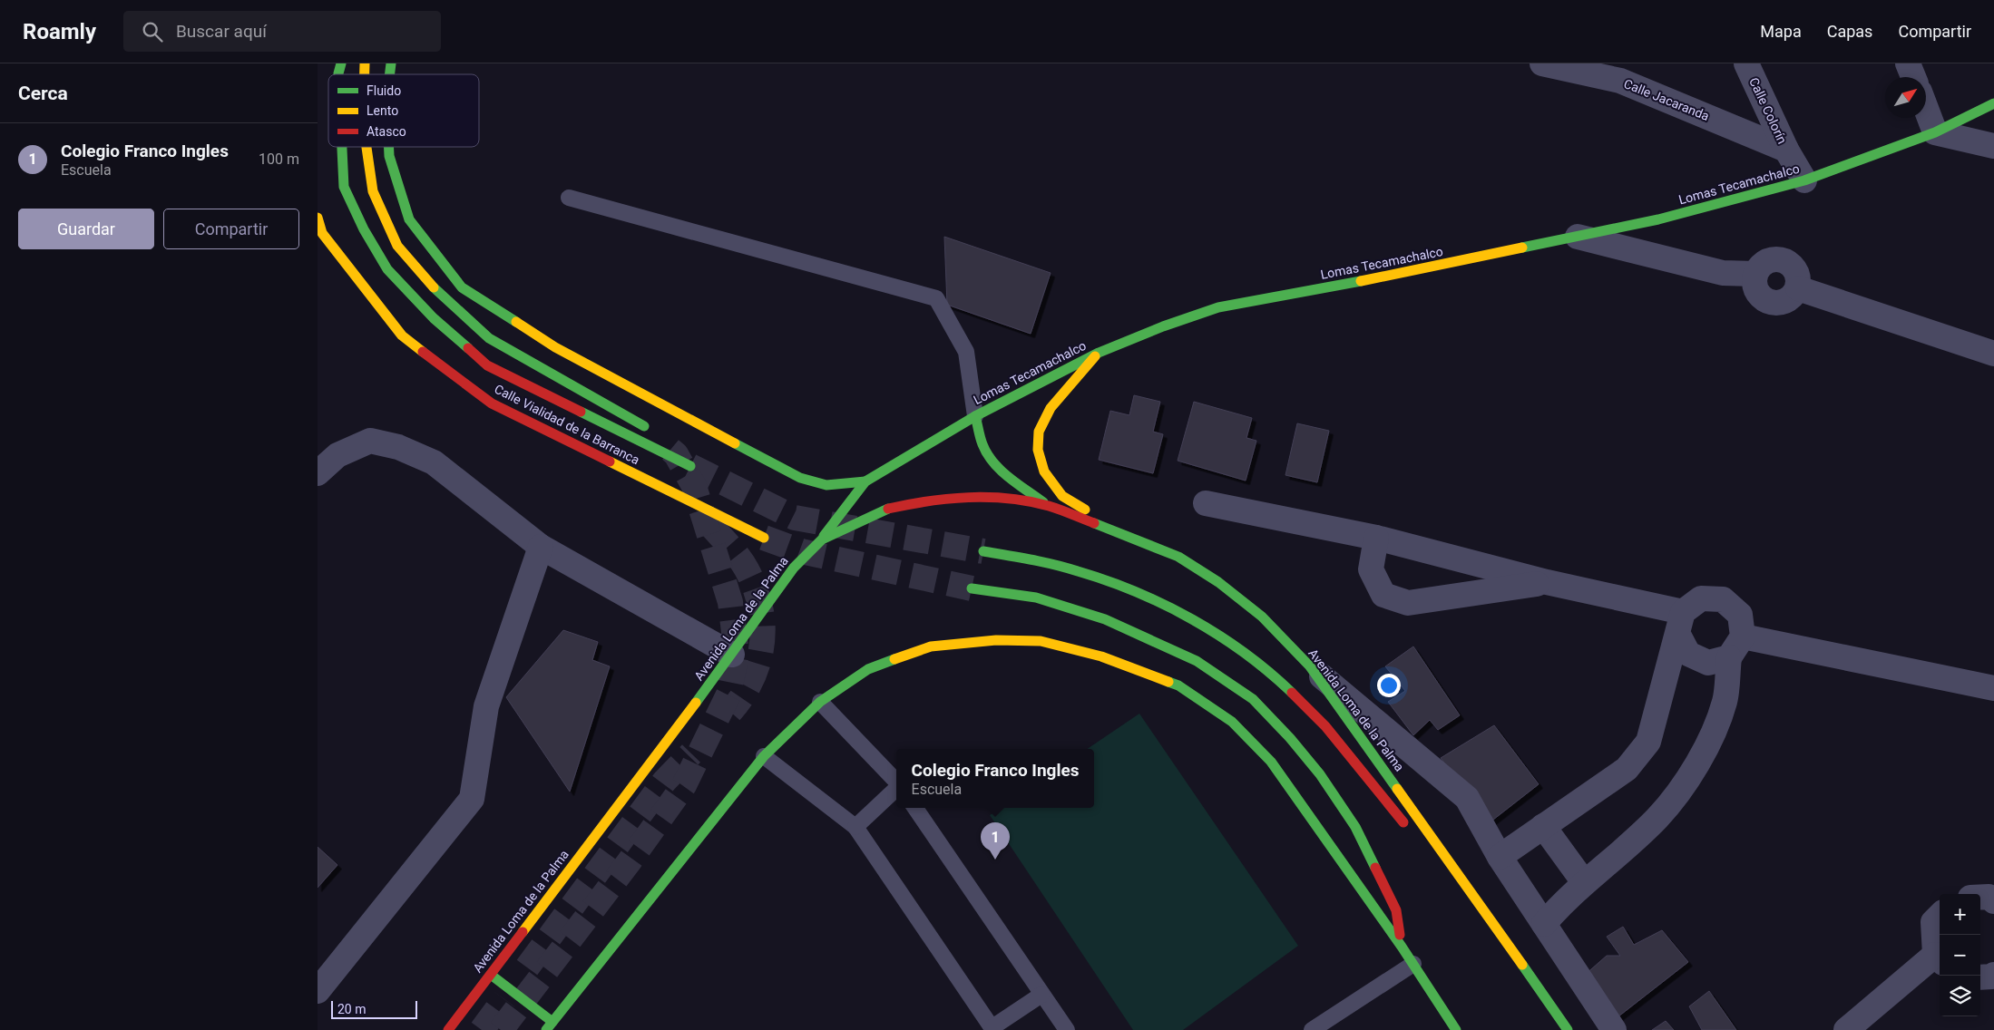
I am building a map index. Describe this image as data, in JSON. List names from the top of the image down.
{
  "streets": {
    "main road": ["Lomas Tecamachalco", "Calle Vialidad de la Barranca", "Avenida Loma de la Palma"],
    "street": ["Calle Jacaranda", "Calle Colorín"]
  },
  "crossings": [
    ["Calle Jacaranda", "Calle Colorín"],
    ["Calle Colorín", "Lomas Tecamachalco"],
    ["Lomas Tecamachalco", "Avenida Loma de la Palma"]
  ],
  "legend": ["Fluido", "Lento", "Atasco"],
  "scale_bar": "20 m",
  "north": "top right",
  "page": {
    "header": "Roamly",
    "search": "Buscar aquí",
    "nav": ["Mapa", "Capas", "Compartir"],
    "heading": "Cerca",
    "list": [
      {
        "mark": "1",
        "name": "Colegio Franco Ingles",
        "note": "Escuela",
        "value": "100 m"
      }
    ],
    "buttons": ["Guardar", "Compartir"],
    "popup": ["Colegio Franco Ingles", "Escuela"],
    "pins": "1",
    "map_buttons": ["+", "−"],
    "scale": "20 m"
  }
}
